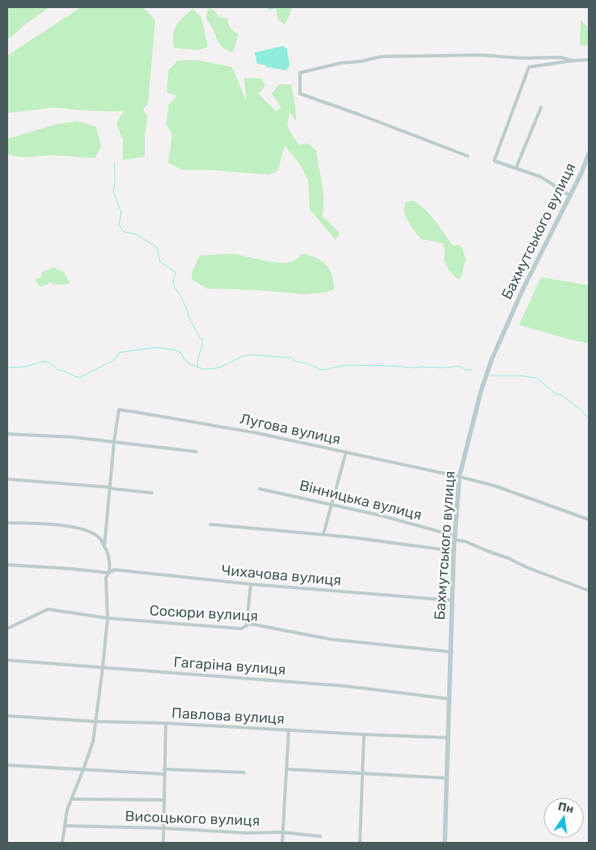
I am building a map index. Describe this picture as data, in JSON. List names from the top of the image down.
{
  "streets": {
    "main road": ["Бахмутського вулиця"],
    "street": [
      "Лугова вулиця",
      "Вінницька вулиця",
      "Чихачова вулиця",
      "Сосюри вулиця",
      "Гагаріна вулиця",
      "Павлова вулиця",
      "Висоцького вулиця"
    ]
  },
  "crossings": [
    ["Бахмутського вулиця", "Лугова вулиця"],
    ["Бахмутського вулиця", "Вінницька вулиця"],
    ["Бахмутського вулиця", "Чихачова вулиця"],
    ["Бахмутського вулиця", "Сосюри вулиця"],
    ["Бахмутського вулиця", "Гагаріна вулиця"],
    ["Бахмутського вулиця", "Павлова вулиця"]
  ],
  "north": "top"
}
